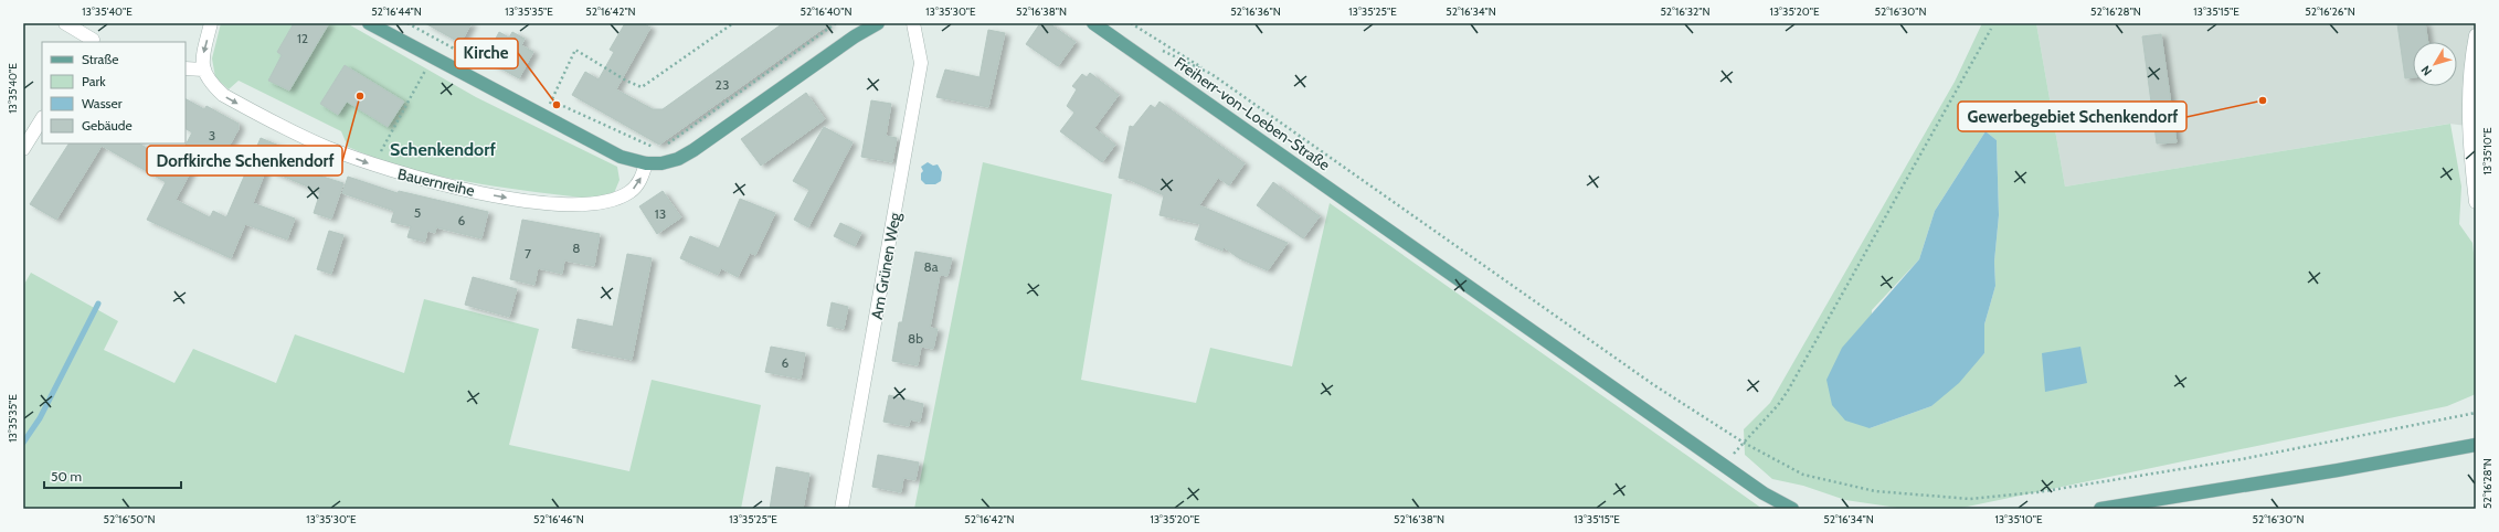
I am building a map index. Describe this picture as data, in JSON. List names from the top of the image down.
{
  "streets": {
    "main road": ["Freiherr-von-Loeben-Straße"],
    "street": ["Bauernreihe", "Am Grünen Weg"]
  },
  "one_way": ["Bauernreihe"],
  "districts": ["Schenkendorf"],
  "places": ["Dorfkirche Schenkendorf", "Gewerbegebiet Schenkendorf", "Kirche"],
  "house_numbers": [
    "12",
    "23",
    "3",
    "5",
    "13",
    "6",
    "8",
    "7",
    "8a",
    "8b",
    "6"
  ],
  "legend": [
    "Straße",
    "Park",
    "Wasser",
    "Gebäude"
  ],
  "scale_bar": "50 m",
  "north": "bottom left",
  "coordinates": [
    "13°35'40\"E",
    "52°16'44\"N",
    "13°35'35\"E",
    "52°16'42\"N",
    "52°16'40\"N",
    "13°35'30\"E",
    "52°16'38\"N",
    "52°16'36\"N",
    "13°35'25\"E",
    "52°16'34\"N",
    "52°16'32\"N",
    "13°35'20\"E",
    "52°16'30\"N",
    "52°16'28\"N",
    "13°35'15\"E",
    "52°16'26\"N",
    "13°35'10\"E",
    "52°16'50\"N",
    "52°16'46\"N"
  ]
}
